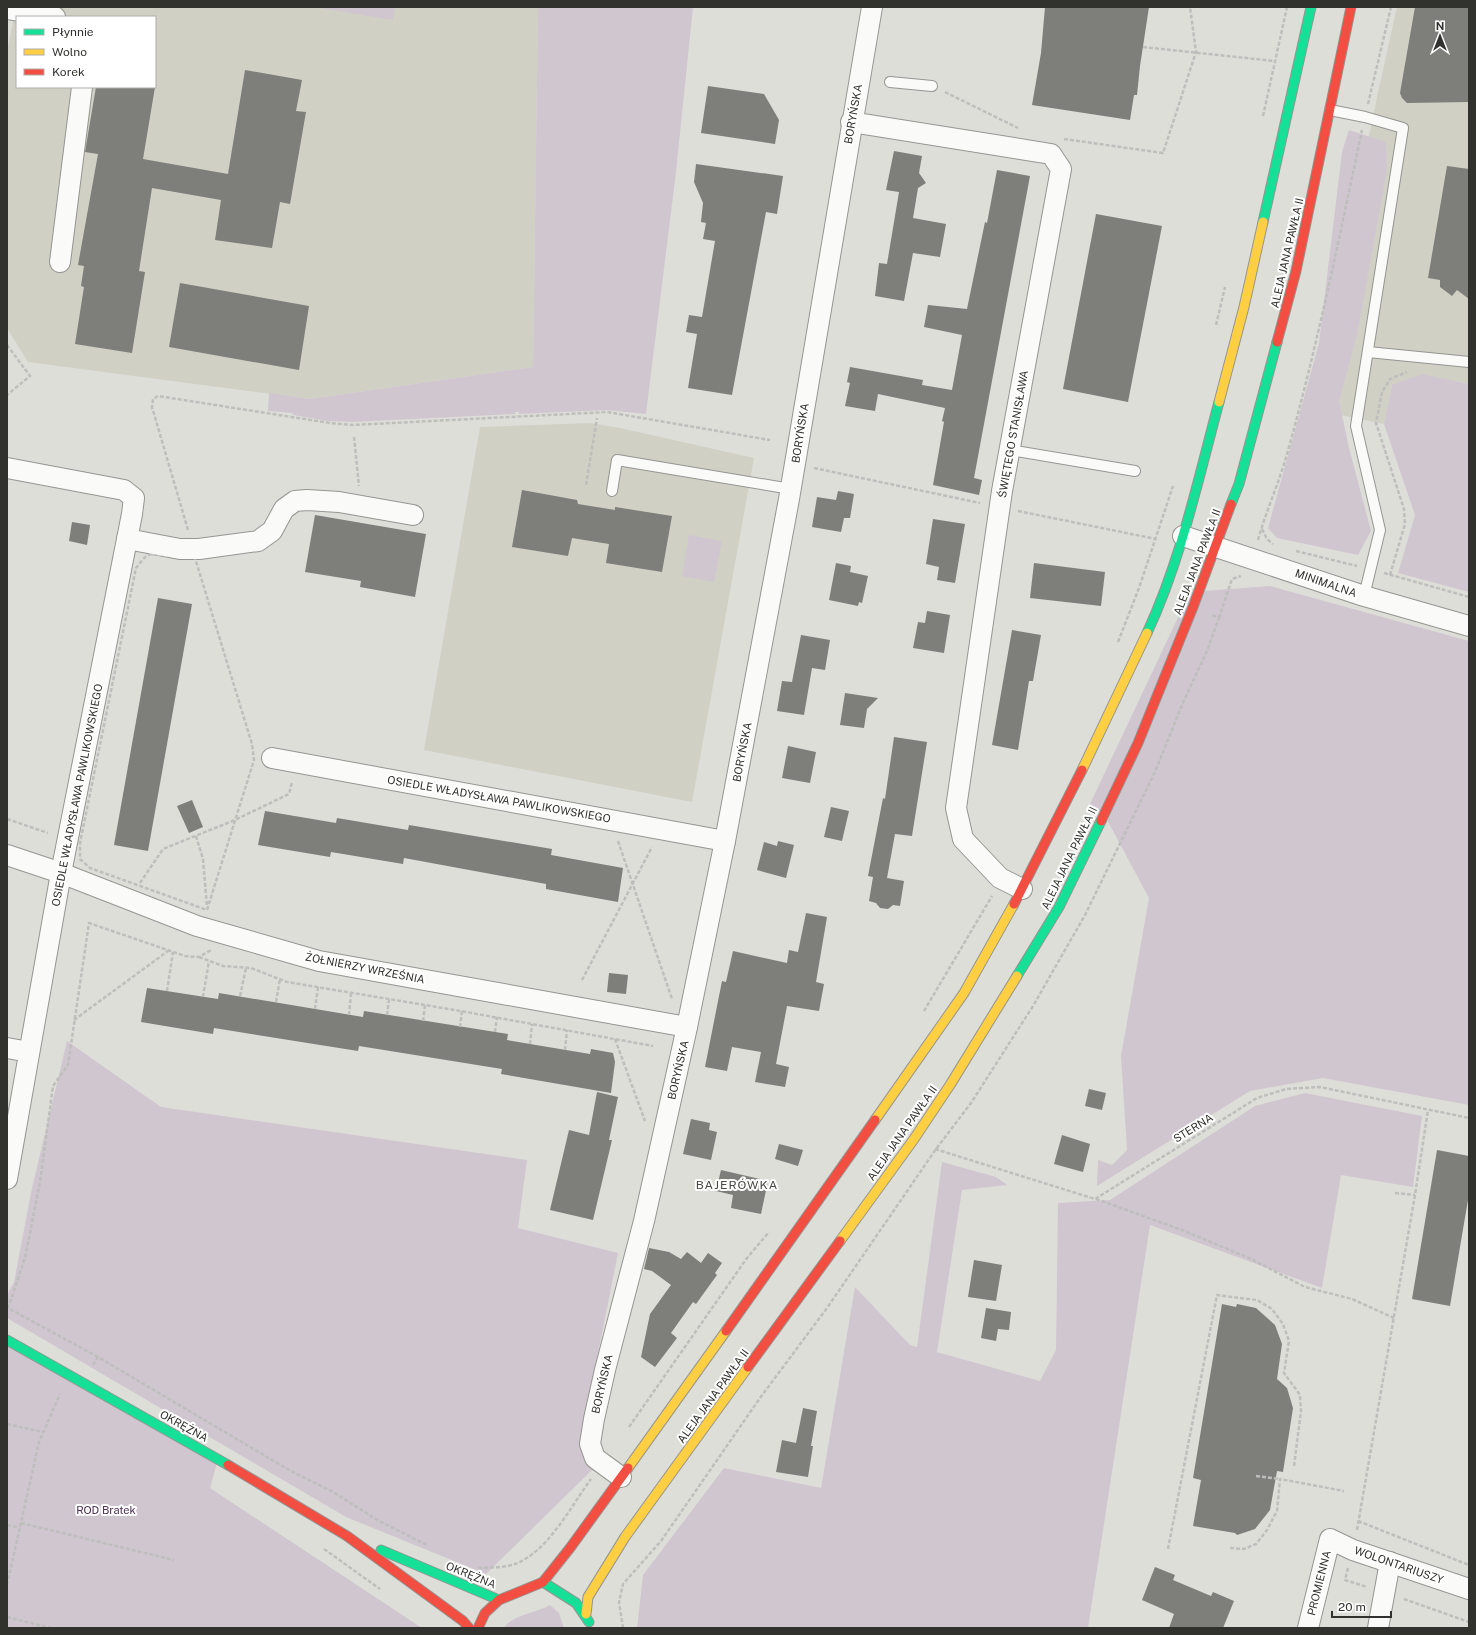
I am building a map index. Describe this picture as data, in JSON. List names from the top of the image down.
{
  "streets": {
    "street": [
      "BORYŃSKA",
      "ALEJA JANA PAWŁA II",
      "ŚWIĘTEGO STANISŁAWA",
      "MINIMALNA",
      "OSIEDLE WŁADYSŁAWA PAWLIKOWSKIEGO",
      "ŻOŁNIERZY WRZEŚNIA",
      "OKRĘŻNA",
      "WOLONTARIUSZY",
      "PROMIENNA"
    ],
    "path": ["STERNA"]
  },
  "crossings": [
    ["BORYŃSKA", "ALEJA JANA PAWŁA II"],
    ["BORYŃSKA", "ŚWIĘTEGO STANISŁAWA"],
    ["BORYŃSKA", "OSIEDLE WŁADYSŁAWA PAWLIKOWSKIEGO"],
    ["BORYŃSKA", "ŻOŁNIERZY WRZEŚNIA"],
    ["ALEJA JANA PAWŁA II", "ŚWIĘTEGO STANISŁAWA"],
    ["ALEJA JANA PAWŁA II", "MINIMALNA"],
    ["OSIEDLE WŁADYSŁAWA PAWLIKOWSKIEGO", "ŻOŁNIERZY WRZEŚNIA"],
    ["WOLONTARIUSZY", "PROMIENNA"]
  ],
  "districts": ["BAJERÓWKA"],
  "parks": ["ROD Bratek"],
  "legend": ["Płynnie", "Wolno", "Korek"],
  "scale_bar": "20 m",
  "north": "top"
}
